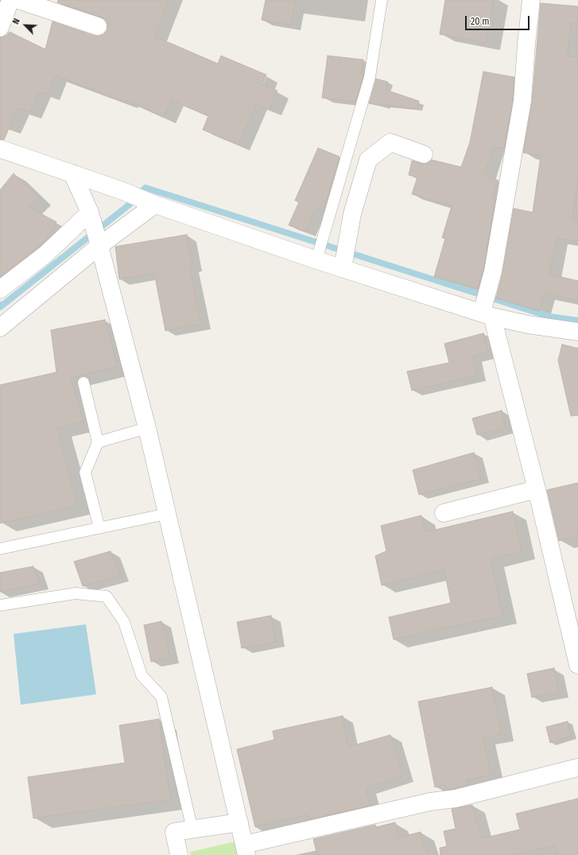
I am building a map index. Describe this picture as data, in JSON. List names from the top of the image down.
{
  "scale_bar": "20 m",
  "north": "top left"
}
